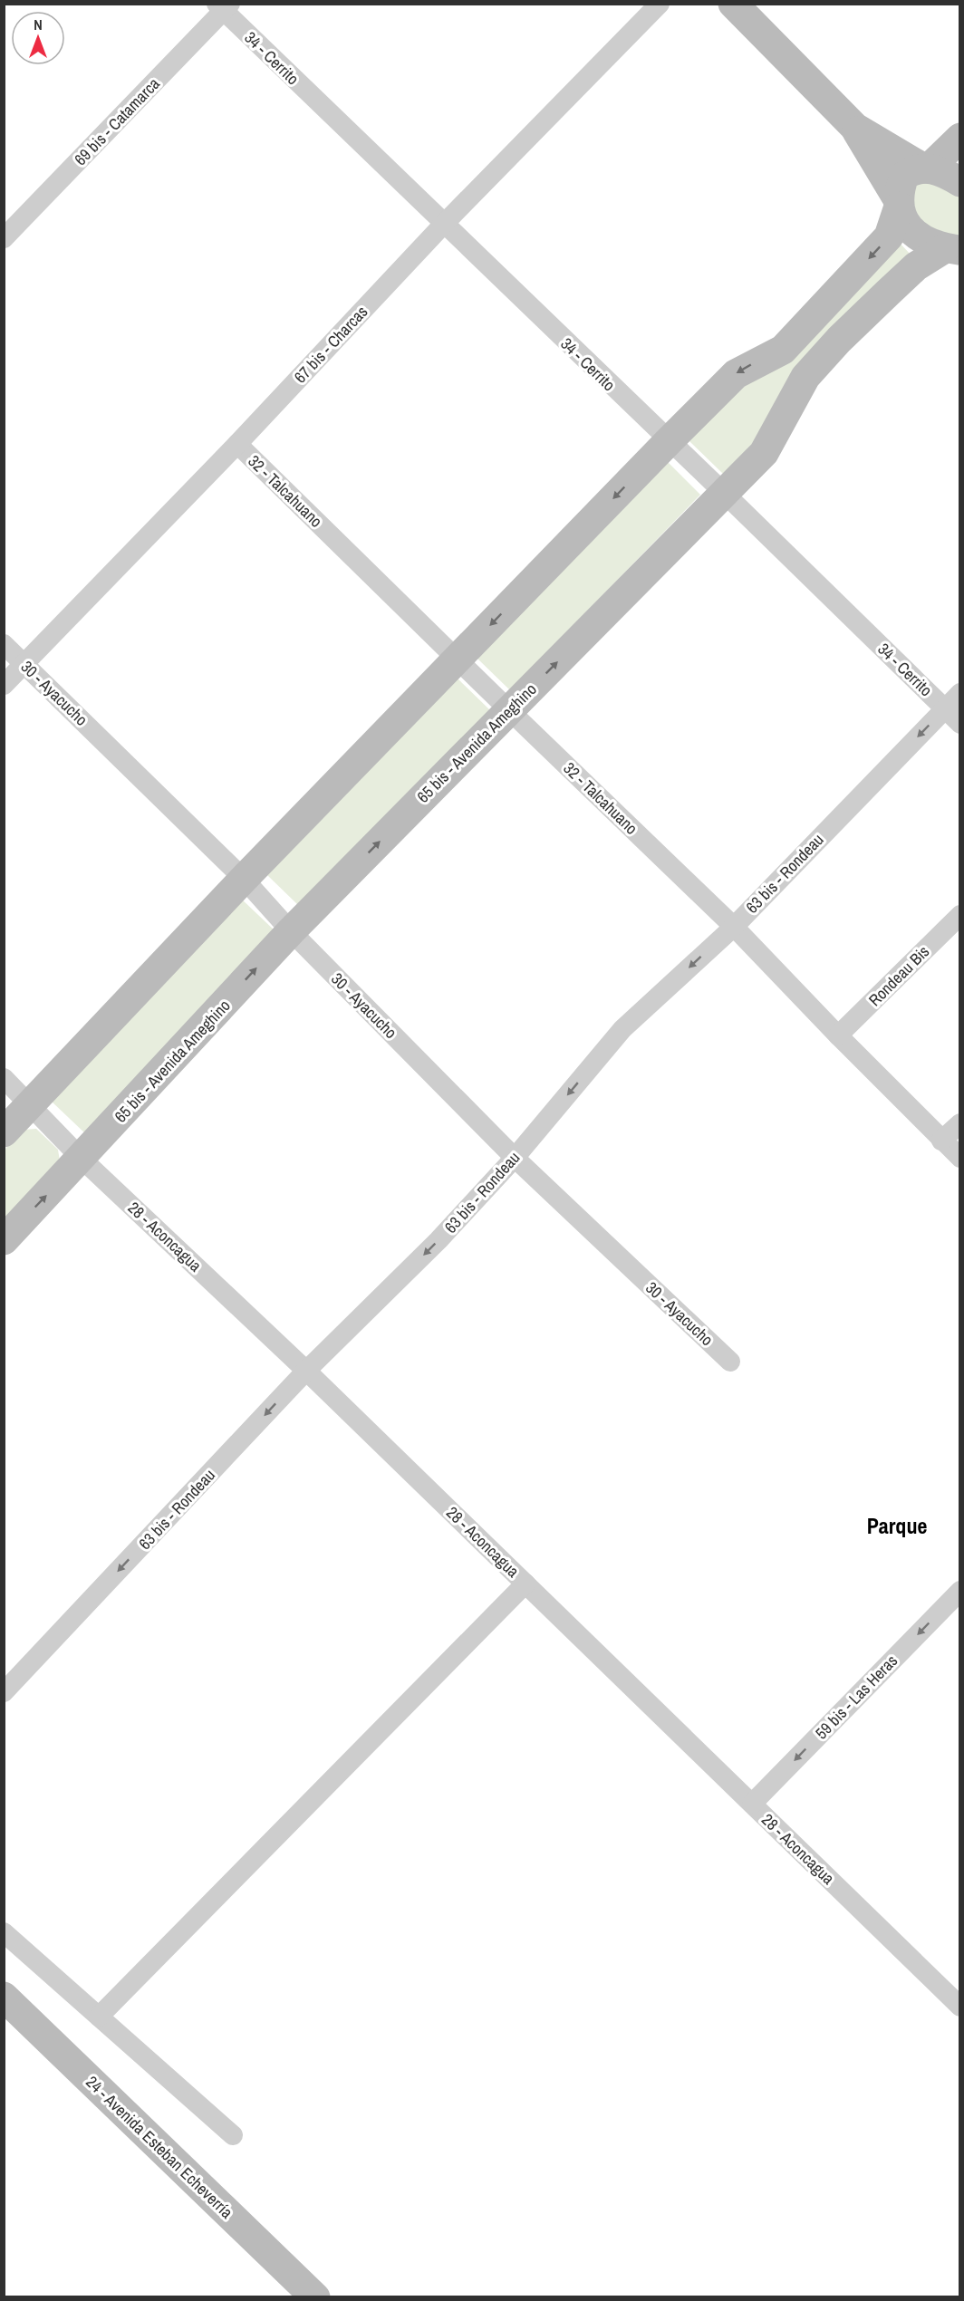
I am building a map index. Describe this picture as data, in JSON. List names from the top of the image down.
{
  "streets": {
    "main road": ["65 bis - Avenida Ameghino", "24 - Avenida Esteban Echeverría"],
    "street": [
      "34 - Cerrito",
      "69 bis - Catamarca",
      "67 bis - Charcas",
      "32 - Talcahuano",
      "30 - Ayacucho",
      "63 bis - Rondeau",
      "Rondeau Bis",
      "28 - Aconcagua",
      "59 bis - Las Heras"
    ]
  },
  "crossings": [
    ["34 - Cerrito", "69 bis - Catamarca"],
    ["34 - Cerrito", "67 bis - Charcas"],
    ["34 - Cerrito", "65 bis - Avenida Ameghino"],
    ["34 - Cerrito", "63 bis - Rondeau"],
    ["67 bis - Charcas", "32 - Talcahuano"],
    ["67 bis - Charcas", "30 - Ayacucho"],
    ["32 - Talcahuano", "65 bis - Avenida Ameghino"],
    ["32 - Talcahuano", "63 bis - Rondeau"],
    ["32 - Talcahuano", "Rondeau Bis"],
    ["30 - Ayacucho", "65 bis - Avenida Ameghino"],
    ["30 - Ayacucho", "63 bis - Rondeau"],
    ["65 bis - Avenida Ameghino", "28 - Aconcagua"],
    ["63 bis - Rondeau", "28 - Aconcagua"],
    ["28 - Aconcagua", "59 bis - Las Heras"]
  ],
  "one_way": ["63 bis - Rondeau", "59 bis - Las Heras"],
  "districts": ["Parque"],
  "north": "top"
}
